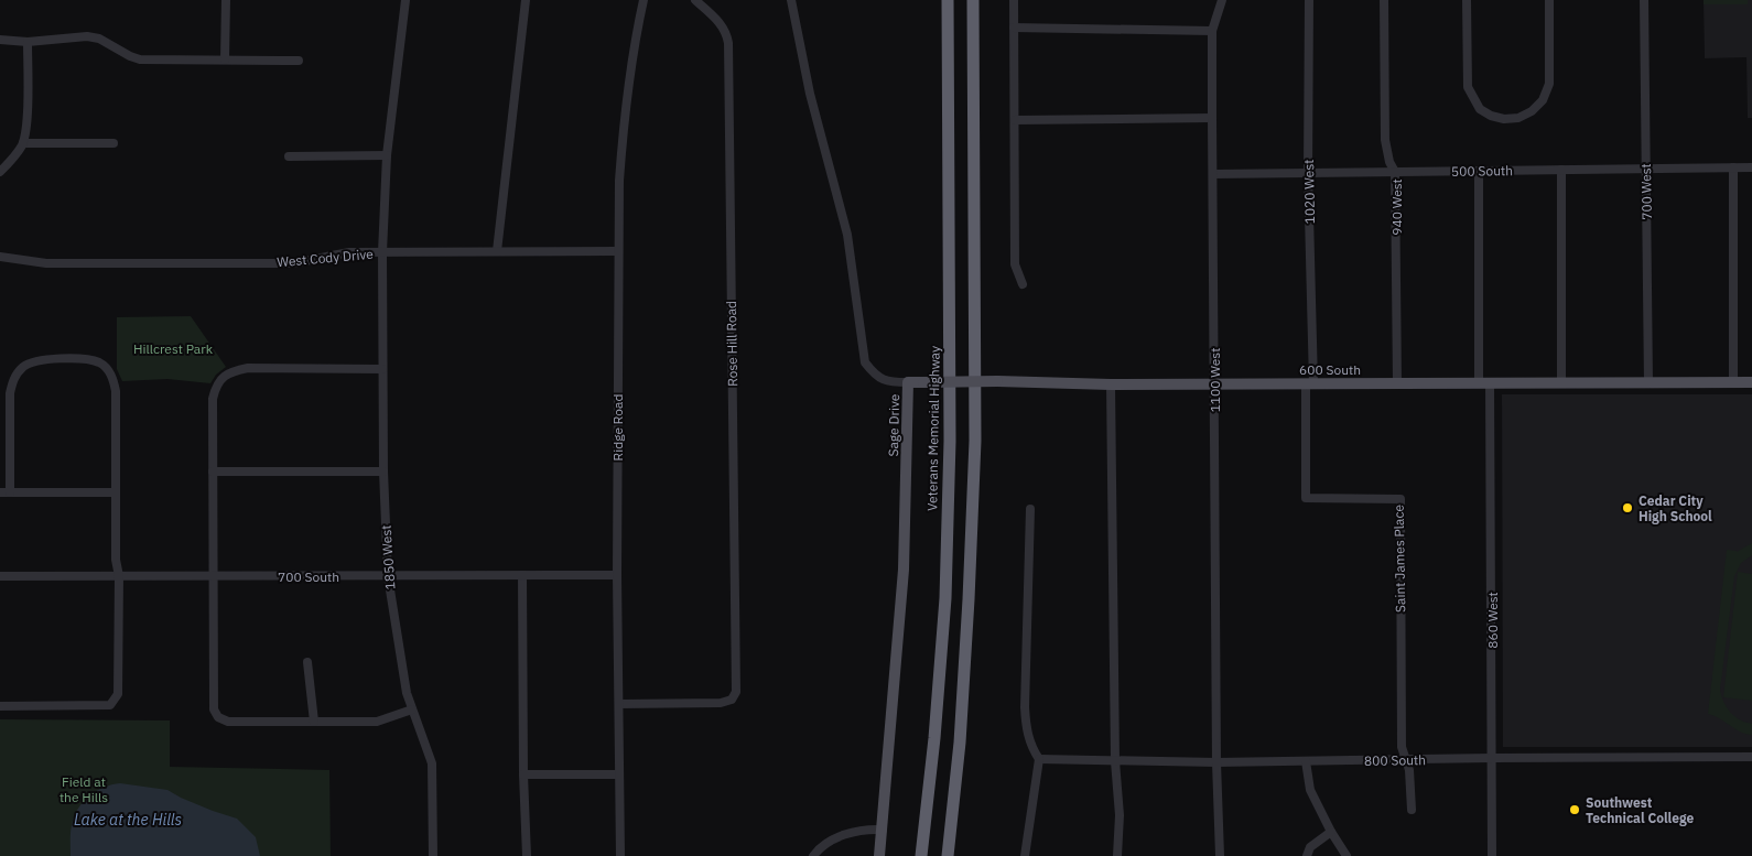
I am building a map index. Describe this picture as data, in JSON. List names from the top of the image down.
{
  "streets": {
    "highway": ["Veterans Memorial Highway"],
    "main road": ["600 South", "Sage Drive"],
    "street": [
      "500 South",
      "1020 West",
      "700 West",
      "940 West",
      "West Cody Drive",
      "Rose Hill Road",
      "1100 West",
      "Ridge Road",
      "1850 West",
      "Saint James Place",
      "700 South",
      "860 West",
      "800 South"
    ]
  },
  "crossings": [
    ["500 South", "1020 West"],
    ["500 South", "700 West"],
    ["500 South", "940 West"],
    ["500 South", "1100 West"],
    ["500 South", "860 West"],
    ["1020 West", "600 South"],
    ["1020 West", "Saint James Place"],
    ["700 West", "600 South"],
    ["940 West", "600 South"],
    ["West Cody Drive", "Ridge Road"],
    ["West Cody Drive", "1850 West"],
    ["Rose Hill Road", "Ridge Road"],
    ["600 South", "1100 West"],
    ["600 South", "Sage Drive"],
    ["600 South", "Saint James Place"],
    ["600 South", "860 West"],
    ["1100 West", "800 South"],
    ["Ridge Road", "700 South"],
    ["1850 West", "700 South"],
    ["Saint James Place", "800 South"],
    ["860 West", "800 South"]
  ],
  "water": ["Lake at the Hills"],
  "parks": ["Hillcrest Park", "Field at the Hills"],
  "places": ["Cedar City High School", "Southwest Technical College"]
}
